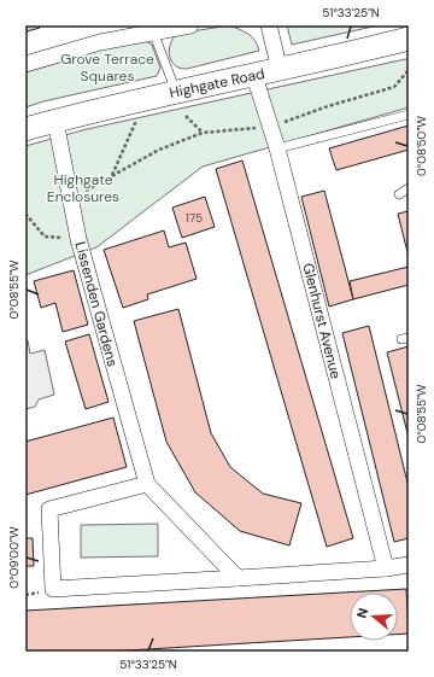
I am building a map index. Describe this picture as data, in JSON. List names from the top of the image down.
{
  "streets": {
    "street": ["Highgate Road", "Lissenden Gardens", "Glenhurst Avenue"]
  },
  "crossings": [
    ["Highgate Road", "Lissenden Gardens"],
    ["Highgate Road", "Glenhurst Avenue"]
  ],
  "parks": ["Grove Terrace Squares", "Highgate Enclosures"],
  "house_numbers": ["175"],
  "north": "left",
  "coordinates": [
    "51°33'25\"N",
    "0°08'50\"W",
    "0°08'55\"W",
    "0°09'00\"W"
  ]
}
